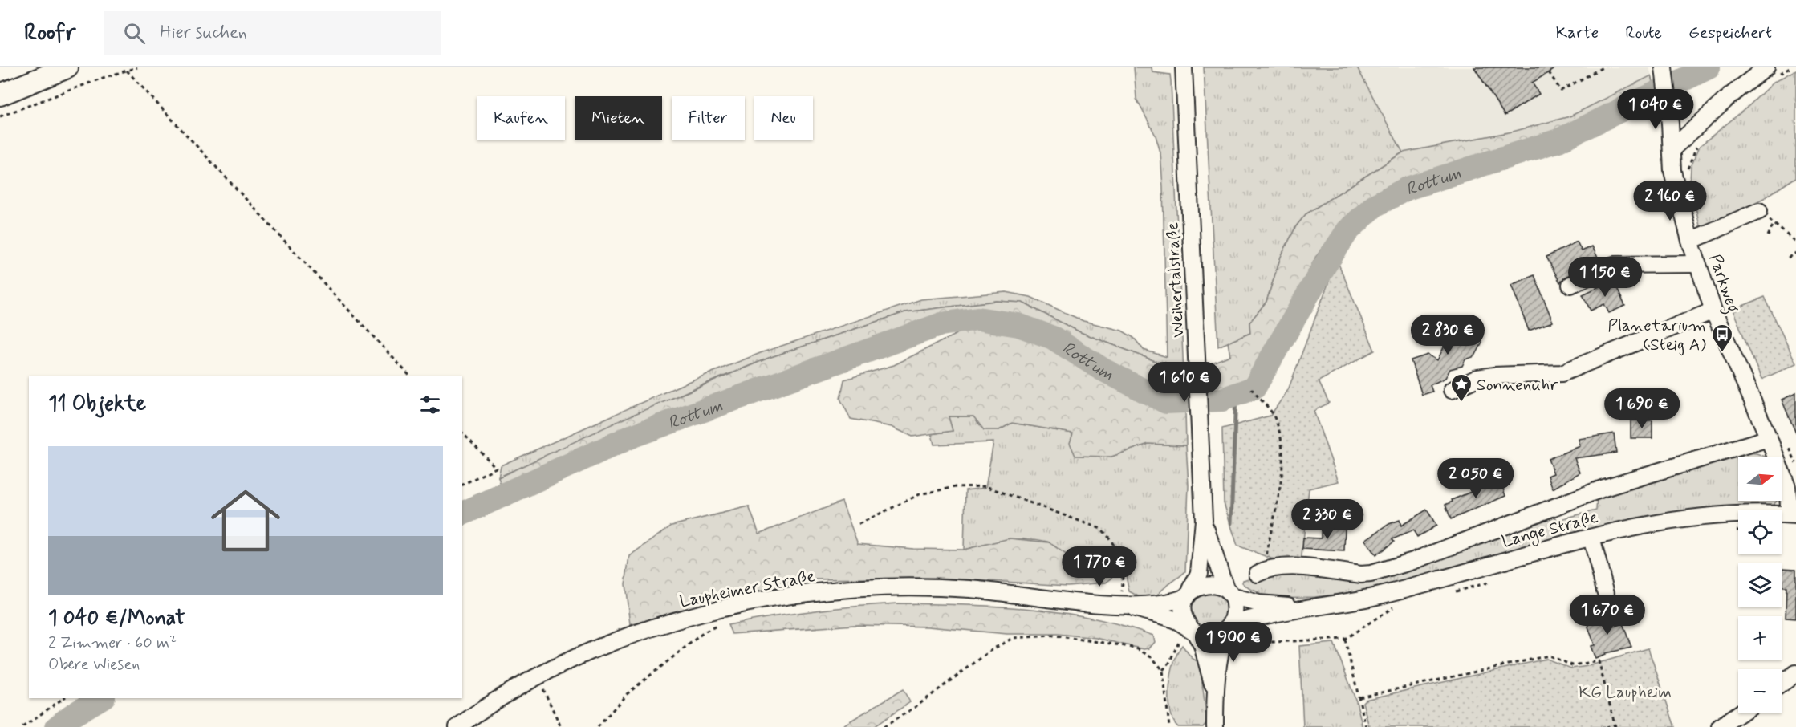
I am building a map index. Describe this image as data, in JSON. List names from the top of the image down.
{
  "streets": {
    "street": [
      "Weihertalstraße",
      "Parkweg",
      "Lange Straße",
      "Laupheimer Straße"
    ]
  },
  "crossings": [
    ["Weihertalstraße", "Lange Straße"],
    ["Weihertalstraße", "Laupheimer Straße"],
    ["Parkweg", "Lange Straße"],
    ["Lange Straße", "Laupheimer Straße"]
  ],
  "water": ["Rottum"],
  "parks": ["KG Laupheim"],
  "places": {
    "bus stop": ["Planetarium (Steig A)"],
    "place": ["Sonnenuhr"]
  },
  "north": "right",
  "page": {
    "header": "Roofr",
    "search": "Hier suchen",
    "nav": ["Karte", "Route", "Gespeichert"],
    "price": [
      "1 040 €",
      "2 160 €",
      "1 150 €",
      "2 830 €",
      "1 610 €",
      "1 690 €",
      "2 050 €",
      "2 330 €",
      "1 770 €",
      "1 670 €",
      "1 900 €"
    ],
    "chip": [
      "Kaufen",
      "Mieten",
      "Filter",
      "Neu"
    ],
    "heading": "11 Objekte",
    "list": [
      {
        "name": "1 040 €/Monat",
        "note": "2 Zimmer · 60 m² · Obere Wiesen"
      }
    ],
    "map_buttons": ["+", "−"]
  }
}
